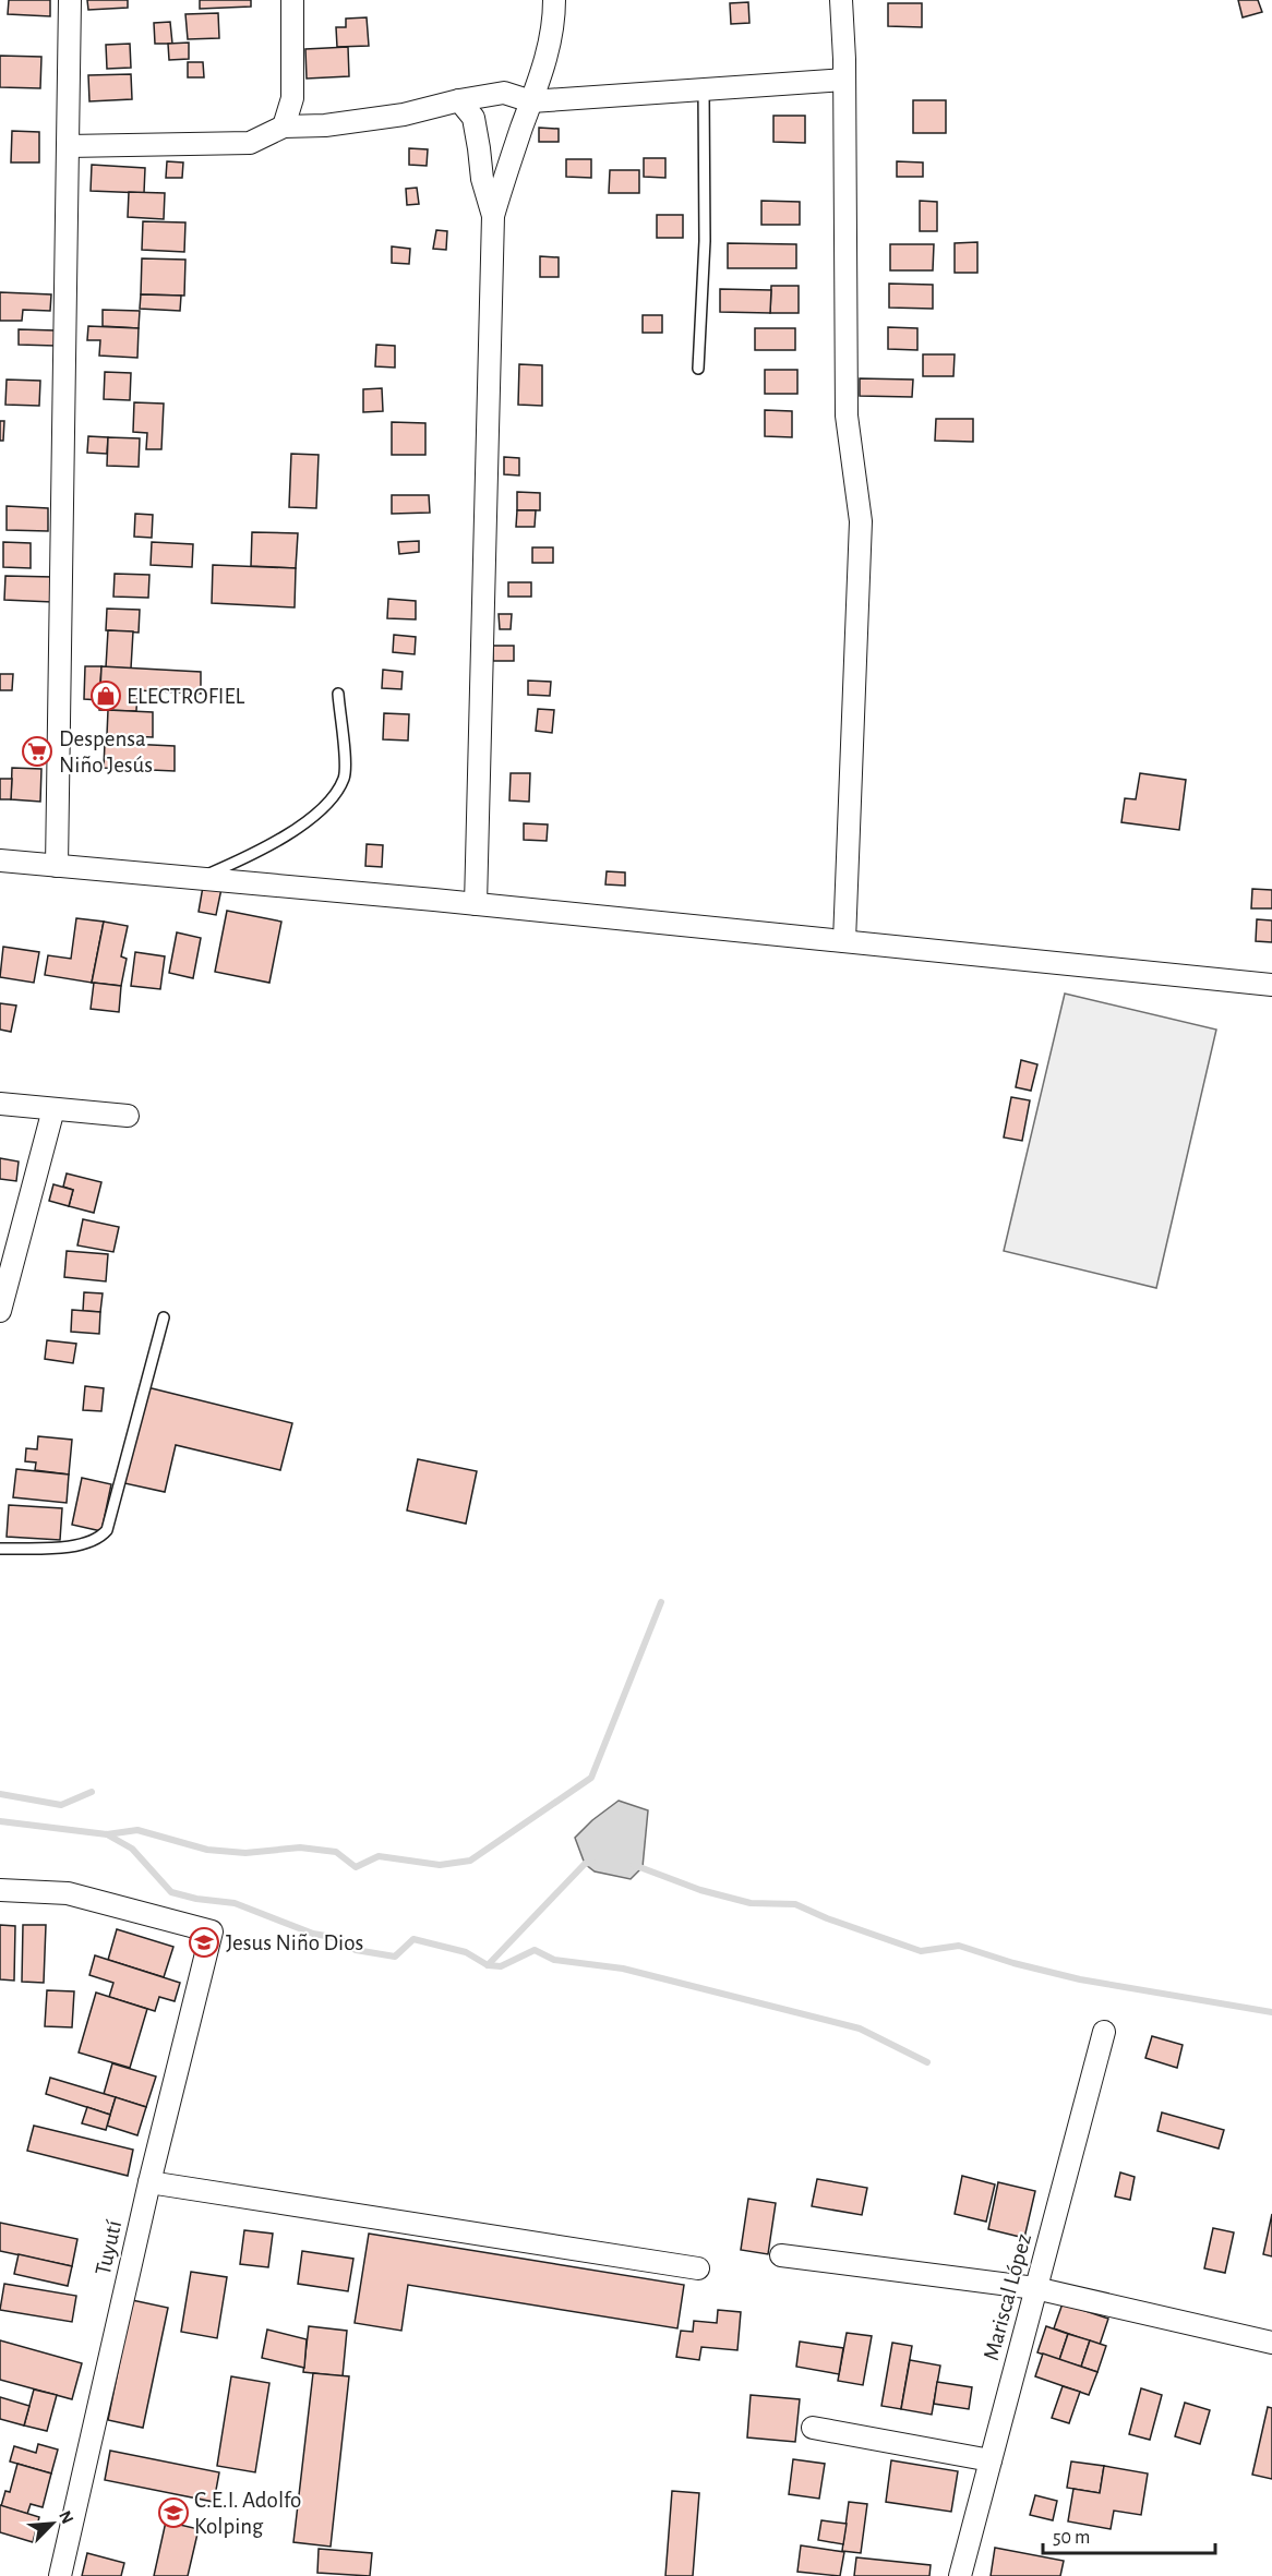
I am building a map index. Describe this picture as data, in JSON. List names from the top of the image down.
{
  "streets": {
    "street": ["Tuyutí", "Mariscal López"]
  },
  "places": {
    "shop": ["ELECTROFIEL"],
    "supermarket": ["Despensa Niño Jesús"],
    "school or university": ["Jesus Niño Dios", "C.E.I. Adolfo Kolping"]
  },
  "scale_bar": "50 m",
  "north": "top right"
}
